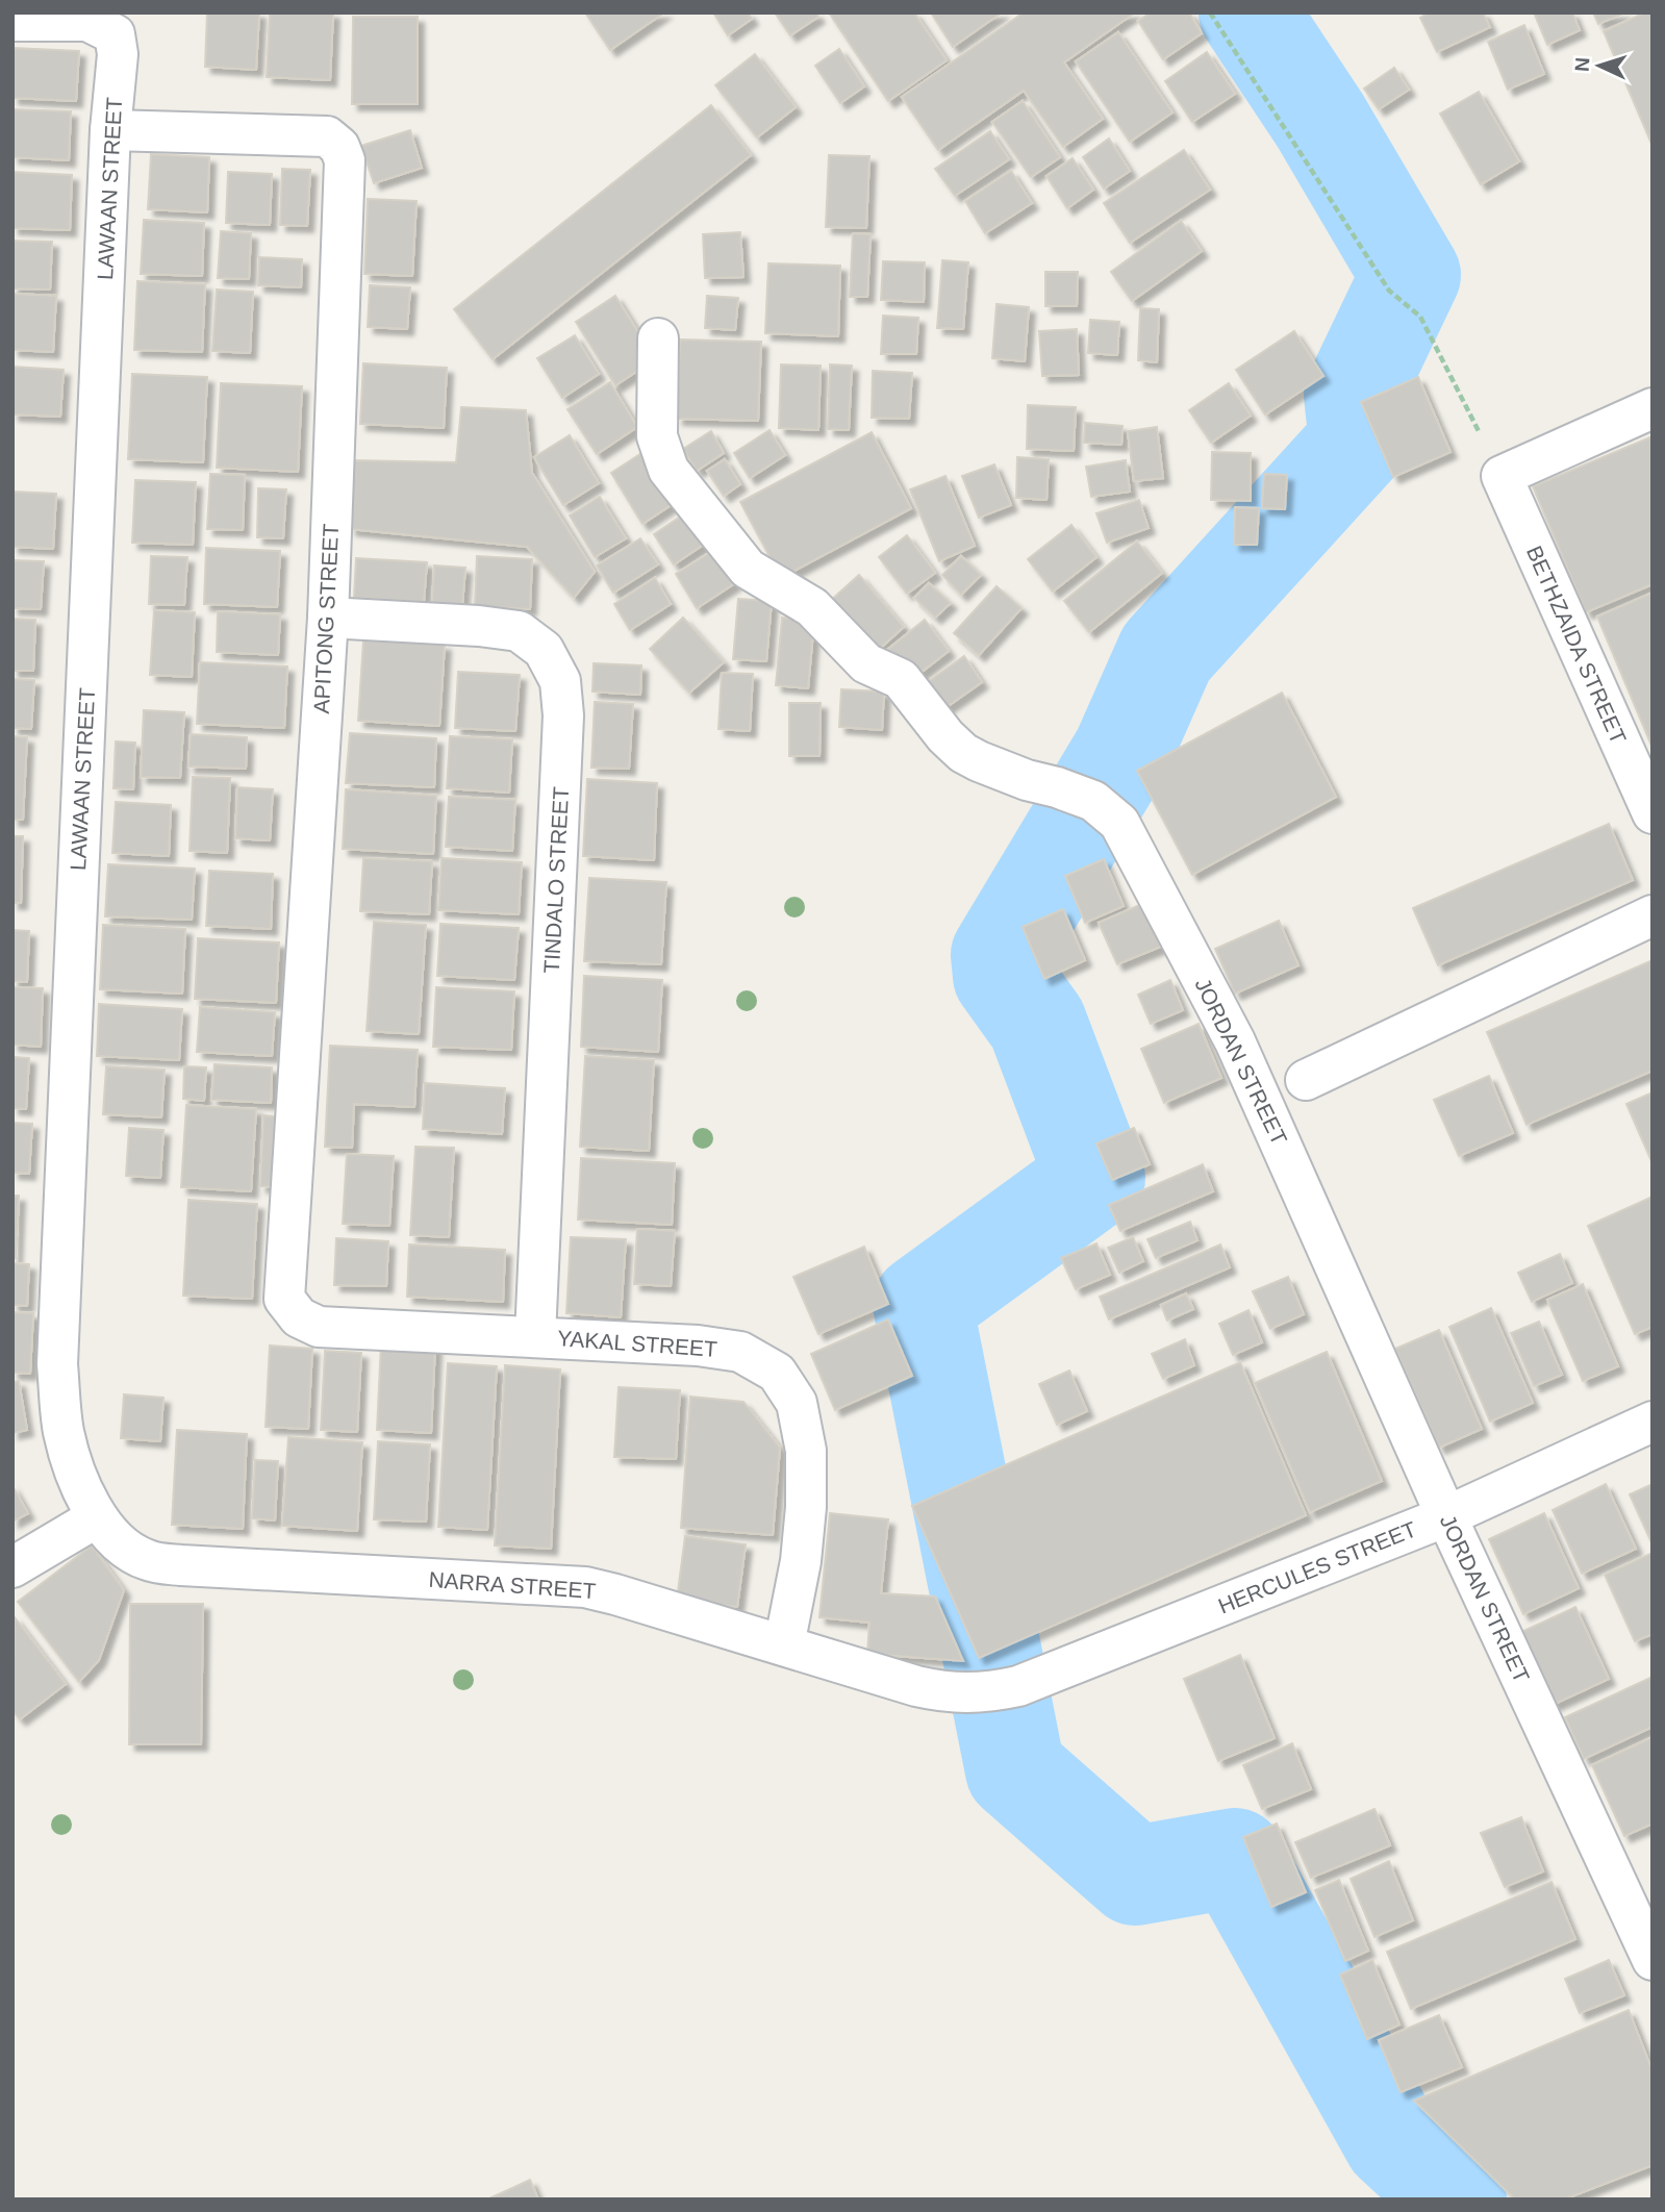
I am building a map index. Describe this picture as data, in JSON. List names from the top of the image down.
{
  "streets": {
    "street": [
      "LAWAAN STREET",
      "APITONG STREET",
      "BETHZAIDA STREET",
      "TINDALO STREET",
      "JORDAN STREET",
      "YAKAL STREET",
      "HERCULES STREET",
      "NARRA STREET"
    ]
  },
  "crossings": [
    ["LAWAAN STREET", "APITONG STREET"],
    ["LAWAAN STREET", "NARRA STREET"],
    ["APITONG STREET", "TINDALO STREET"],
    ["APITONG STREET", "YAKAL STREET"],
    ["TINDALO STREET", "YAKAL STREET"],
    ["JORDAN STREET", "HERCULES STREET"],
    ["YAKAL STREET", "NARRA STREET"],
    ["HERCULES STREET", "NARRA STREET"]
  ],
  "north": "left"
}
